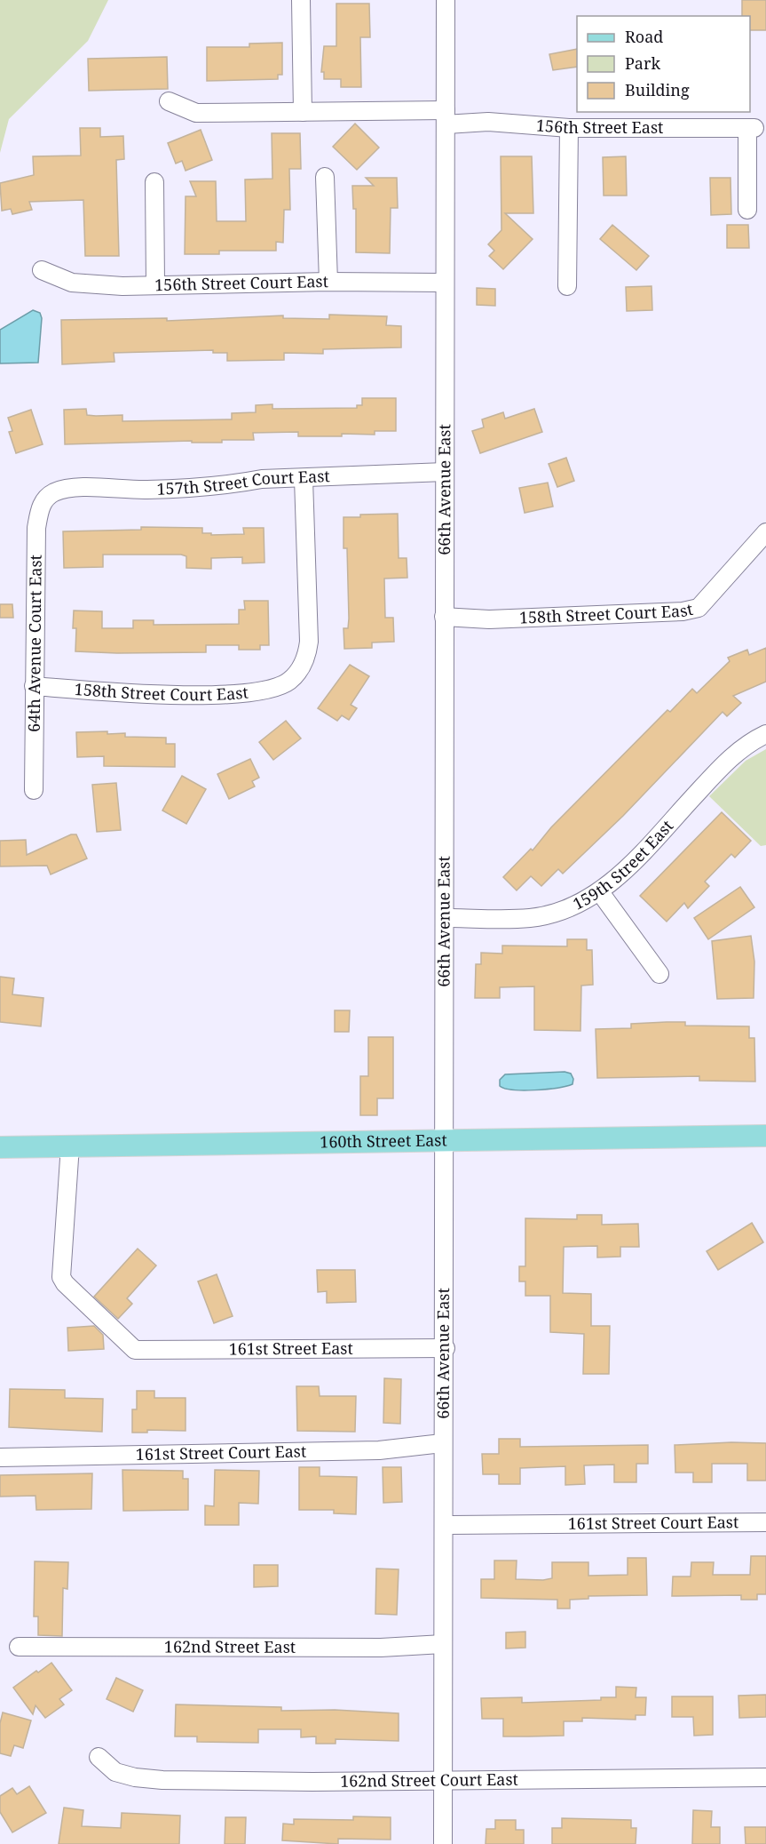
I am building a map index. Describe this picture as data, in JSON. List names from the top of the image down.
{
  "streets": {
    "main road": ["160th Street East"],
    "street": [
      "156th Street East",
      "156th Street Court East",
      "157th Street Court East",
      "66th Avenue East",
      "158th Street Court East",
      "64th Avenue Court East",
      "159th Street East",
      "161st Street East",
      "161st Street Court East",
      "162nd Street East",
      "162nd Street Court East"
    ]
  },
  "crossings": [
    ["156th Street East", "66th Avenue East"],
    ["156th Street Court East", "66th Avenue East"],
    ["157th Street Court East", "66th Avenue East"],
    ["157th Street Court East", "158th Street Court East"],
    ["157th Street Court East", "64th Avenue Court East"],
    ["66th Avenue East", "158th Street Court East"],
    ["66th Avenue East", "159th Street East"],
    ["66th Avenue East", "160th Street East"],
    ["66th Avenue East", "161st Street East"],
    ["66th Avenue East", "161st Street Court East"],
    ["66th Avenue East", "162nd Street East"],
    ["66th Avenue East", "162nd Street Court East"],
    ["158th Street Court East", "64th Avenue Court East"],
    ["160th Street East", "161st Street East"]
  ],
  "legend": ["Road", "Park", "Building"]
}
